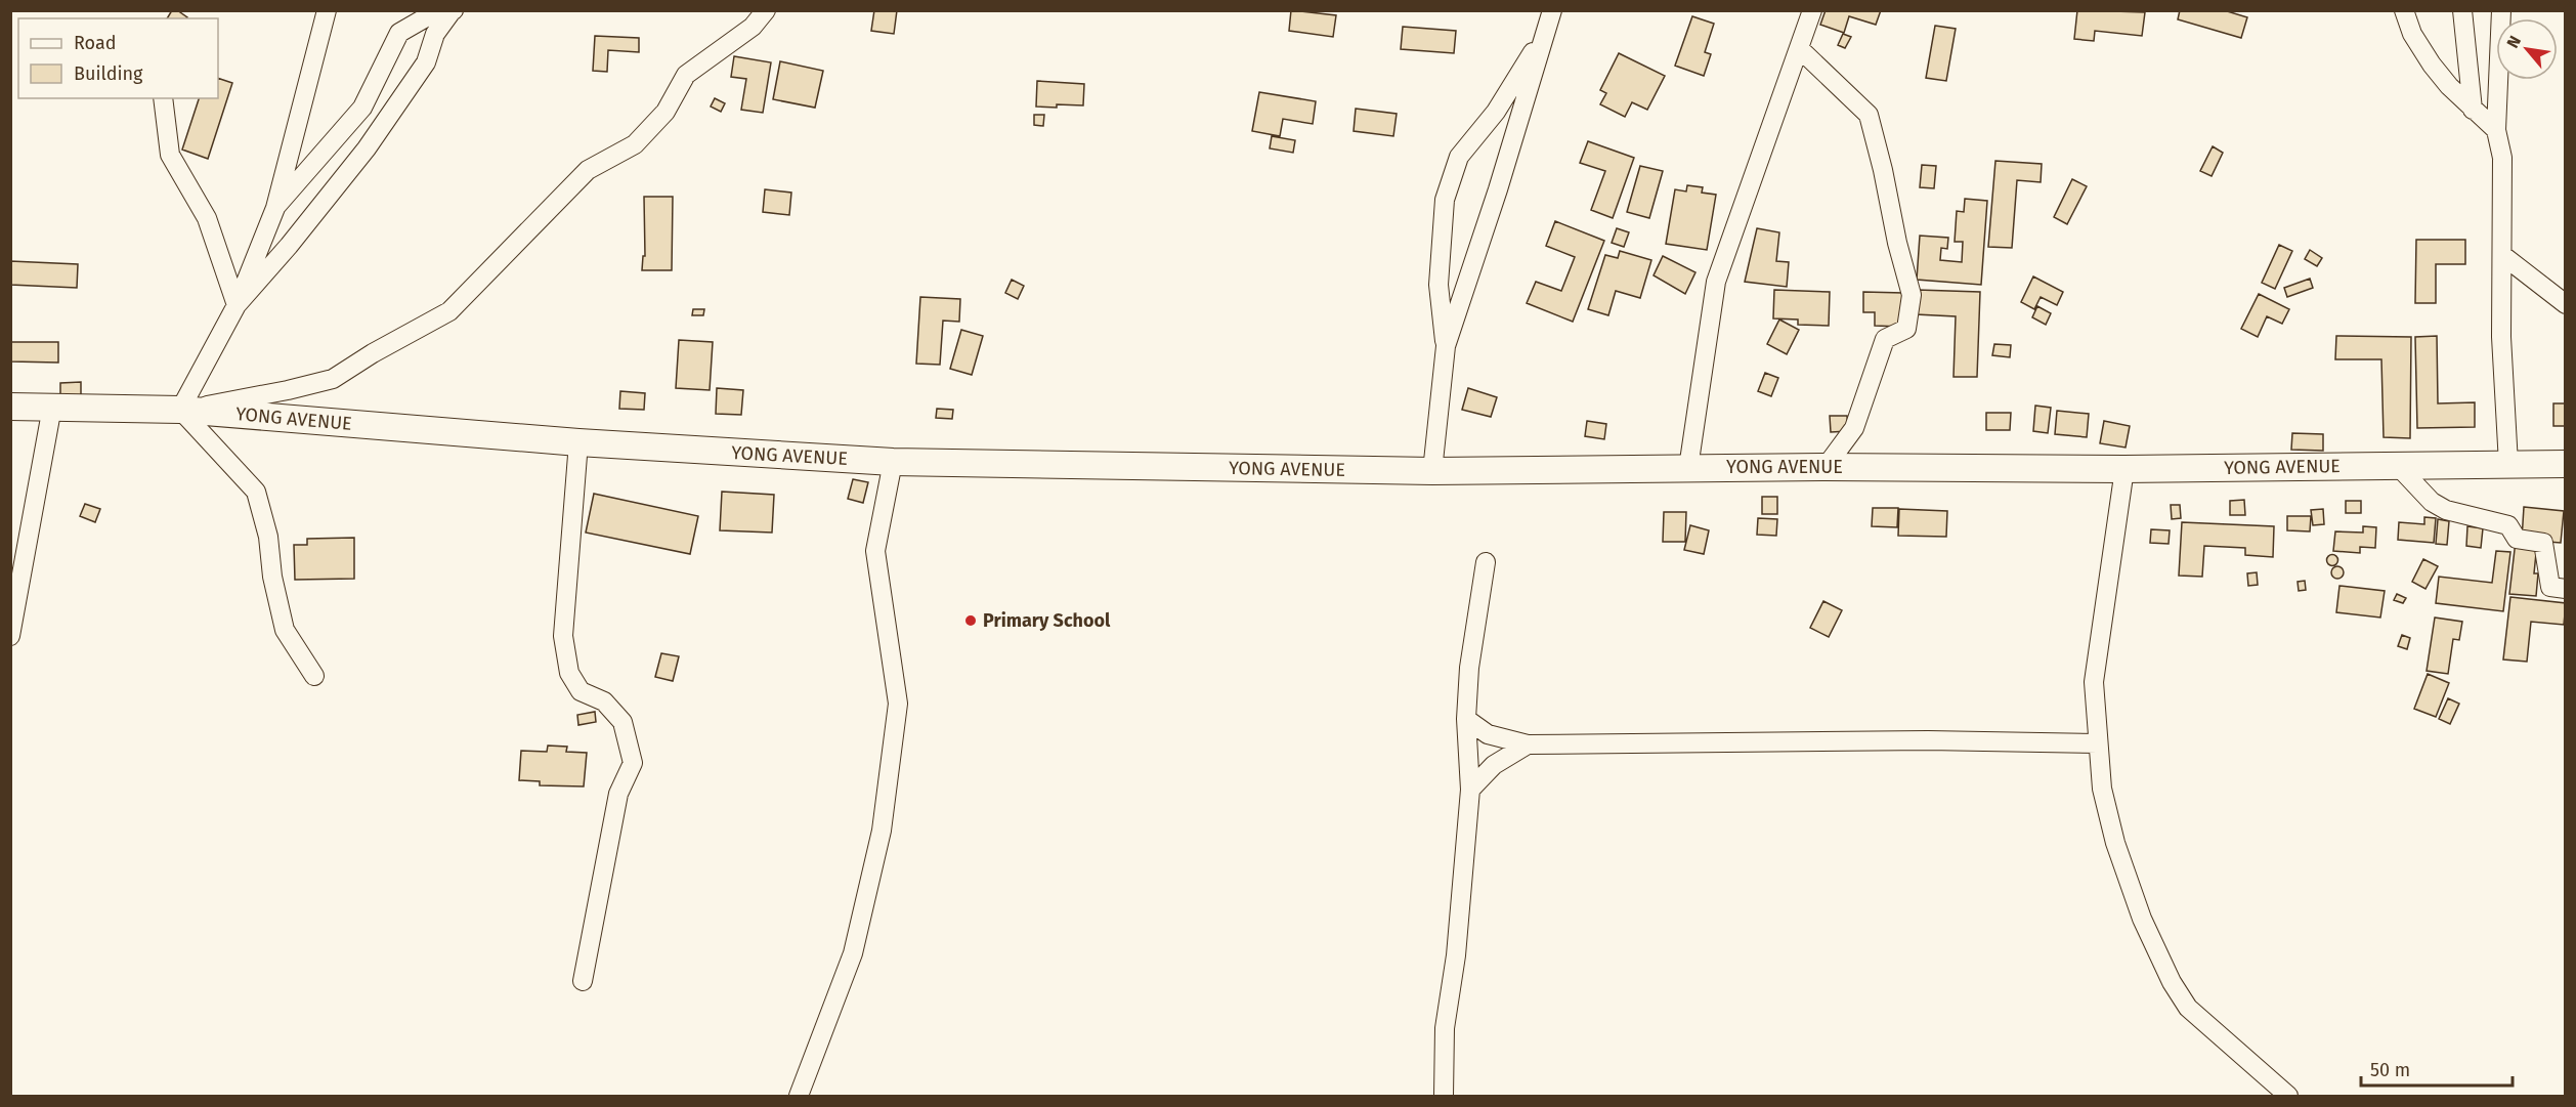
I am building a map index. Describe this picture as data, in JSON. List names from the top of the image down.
{
  "streets": {
    "street": ["YONG AVENUE"]
  },
  "places": ["Primary School"],
  "legend": ["Road", "Building"],
  "scale_bar": "50 m",
  "north": "top left"
}
